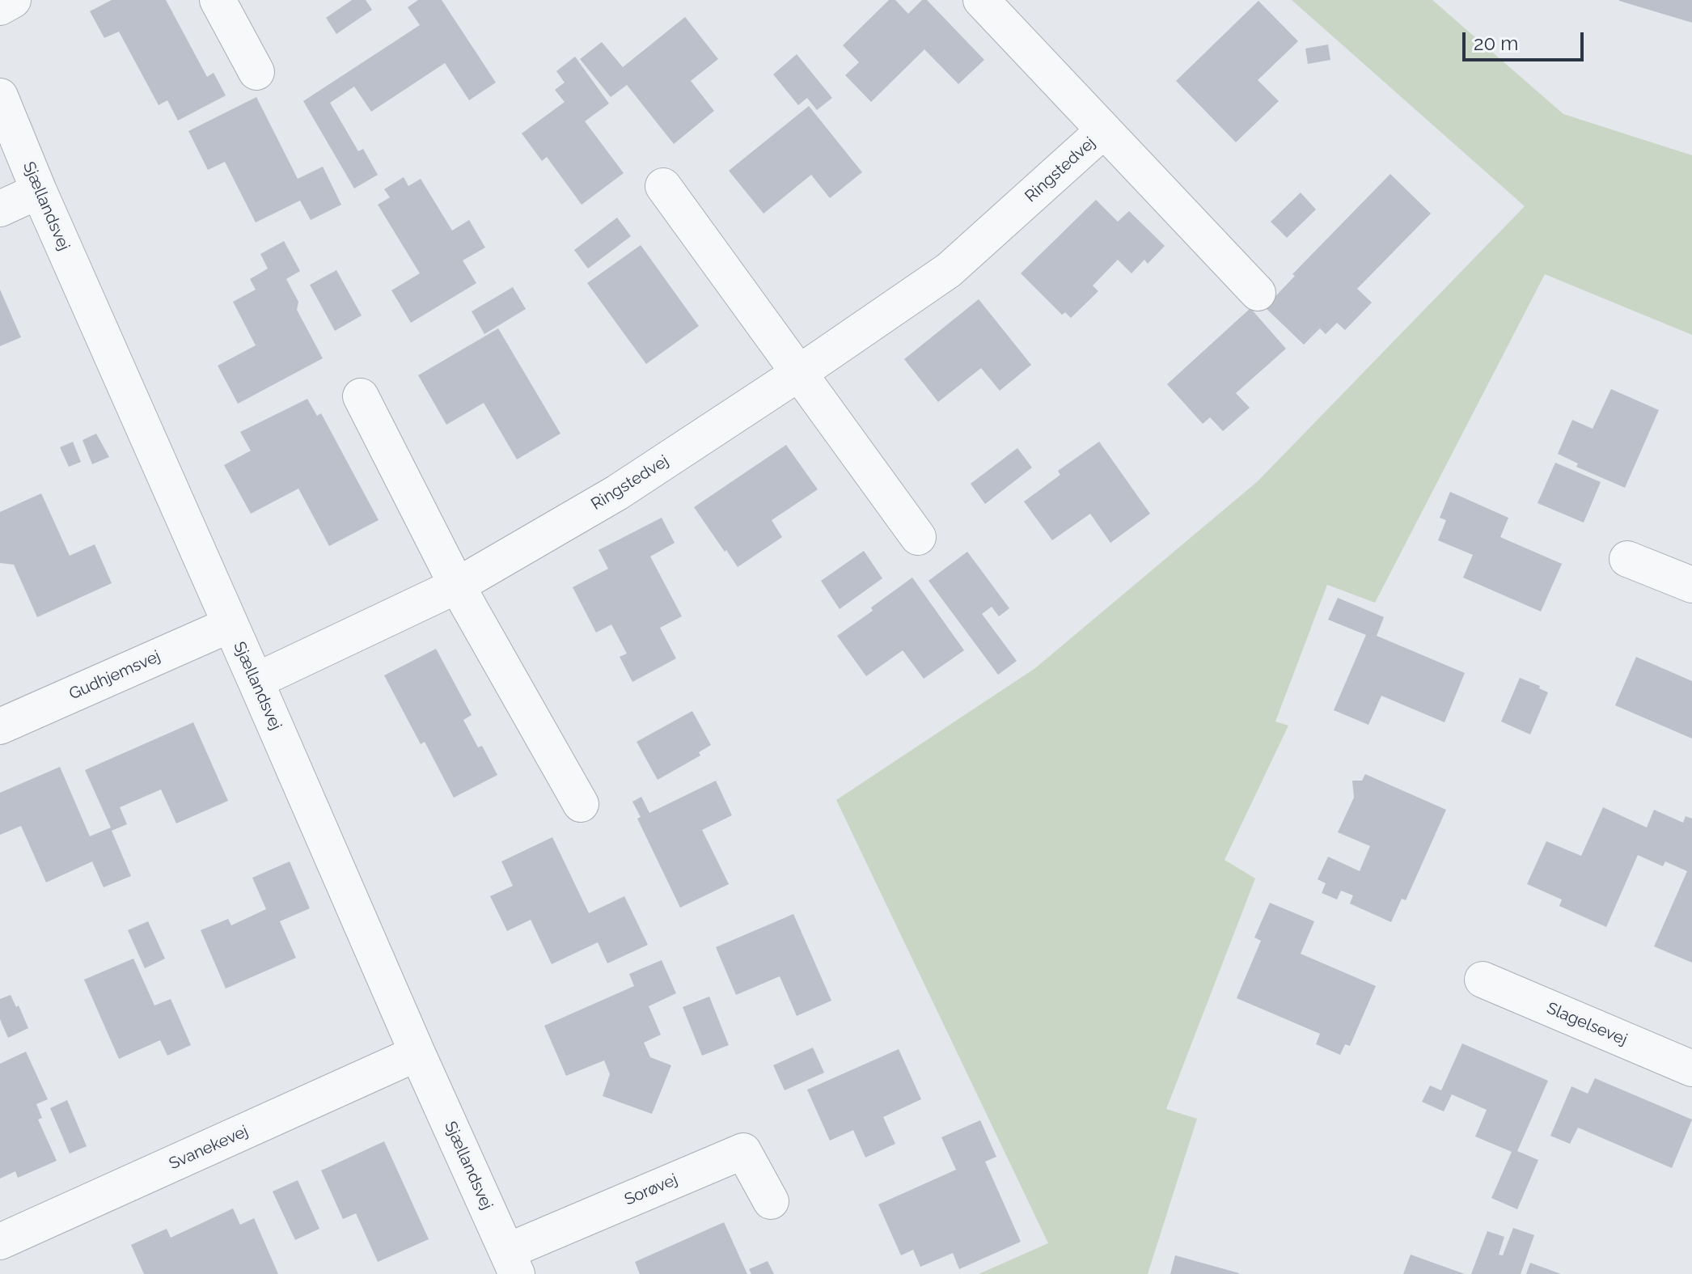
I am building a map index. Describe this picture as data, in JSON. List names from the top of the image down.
{
  "streets": {
    "street": [
      "Ringstedvej",
      "Sjællandsvej",
      "Gudhjemsvej",
      "Slagelsevej",
      "Svanekevej",
      "Sorøvej"
    ]
  },
  "crossings": [
    ["Ringstedvej", "Sjællandsvej"],
    ["Sjællandsvej", "Gudhjemsvej"],
    ["Sjællandsvej", "Svanekevej"],
    ["Sjællandsvej", "Sorøvej"]
  ],
  "scale_bar": "20 m"
}
